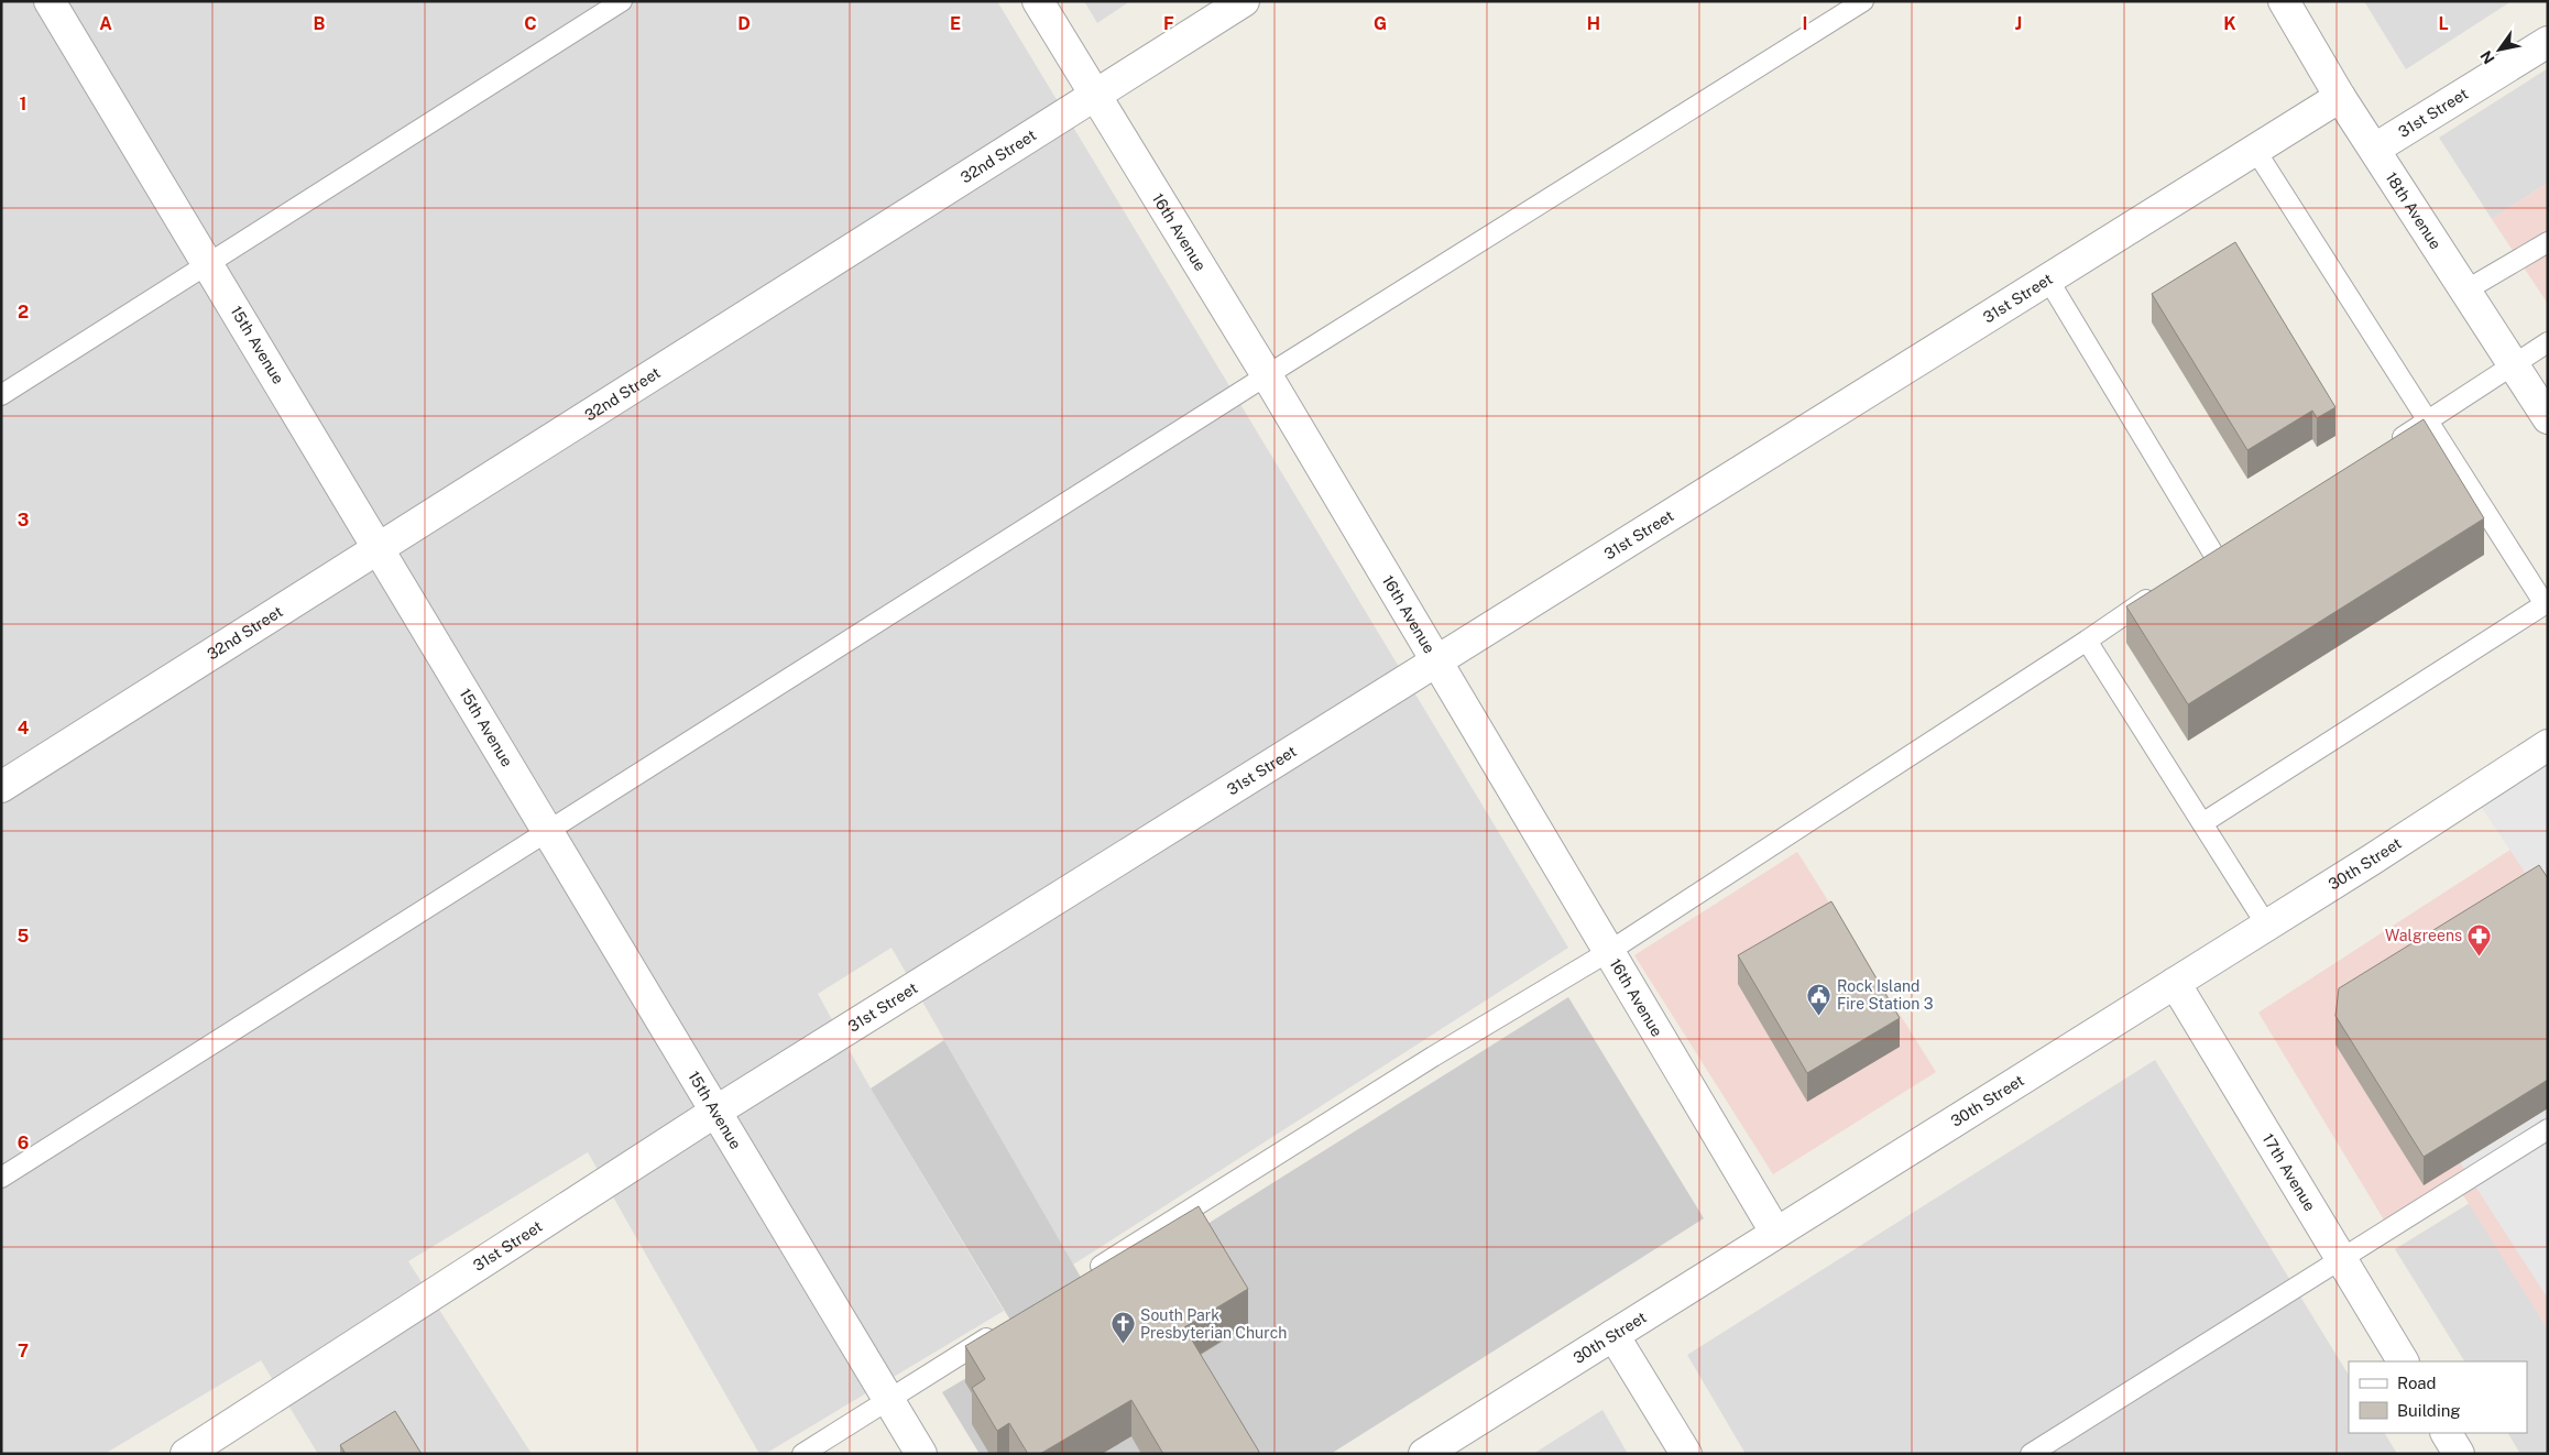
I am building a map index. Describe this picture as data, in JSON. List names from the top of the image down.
{
  "streets": {
    "street": [
      "31st Street",
      "32nd Street",
      "18th Avenue",
      "16th Avenue",
      "15th Avenue",
      "30th Street",
      "17th Avenue"
    ]
  },
  "crossings": [
    ["31st Street", "18th Avenue"],
    ["31st Street", "16th Avenue"],
    ["31st Street", "15th Avenue"],
    ["32nd Street", "16th Avenue"],
    ["32nd Street", "15th Avenue"],
    ["16th Avenue", "30th Street"],
    ["30th Street", "17th Avenue"]
  ],
  "places": {
    "pharmacy": ["Walgreens"],
    "public building": ["Rock Island Fire Station 3"],
    "church": ["South Park Presbyterian Church"]
  },
  "legend": ["Road", "Building"],
  "north": "bottom left",
  "grid": {
    "columns": [
      "A",
      "B",
      "C",
      "D",
      "E",
      "F",
      "G",
      "H",
      "I",
      "J",
      "K",
      "L"
    ],
    "rows": [
      "1",
      "2",
      "3",
      "4",
      "5",
      "6",
      "7"
    ]
  }
}
